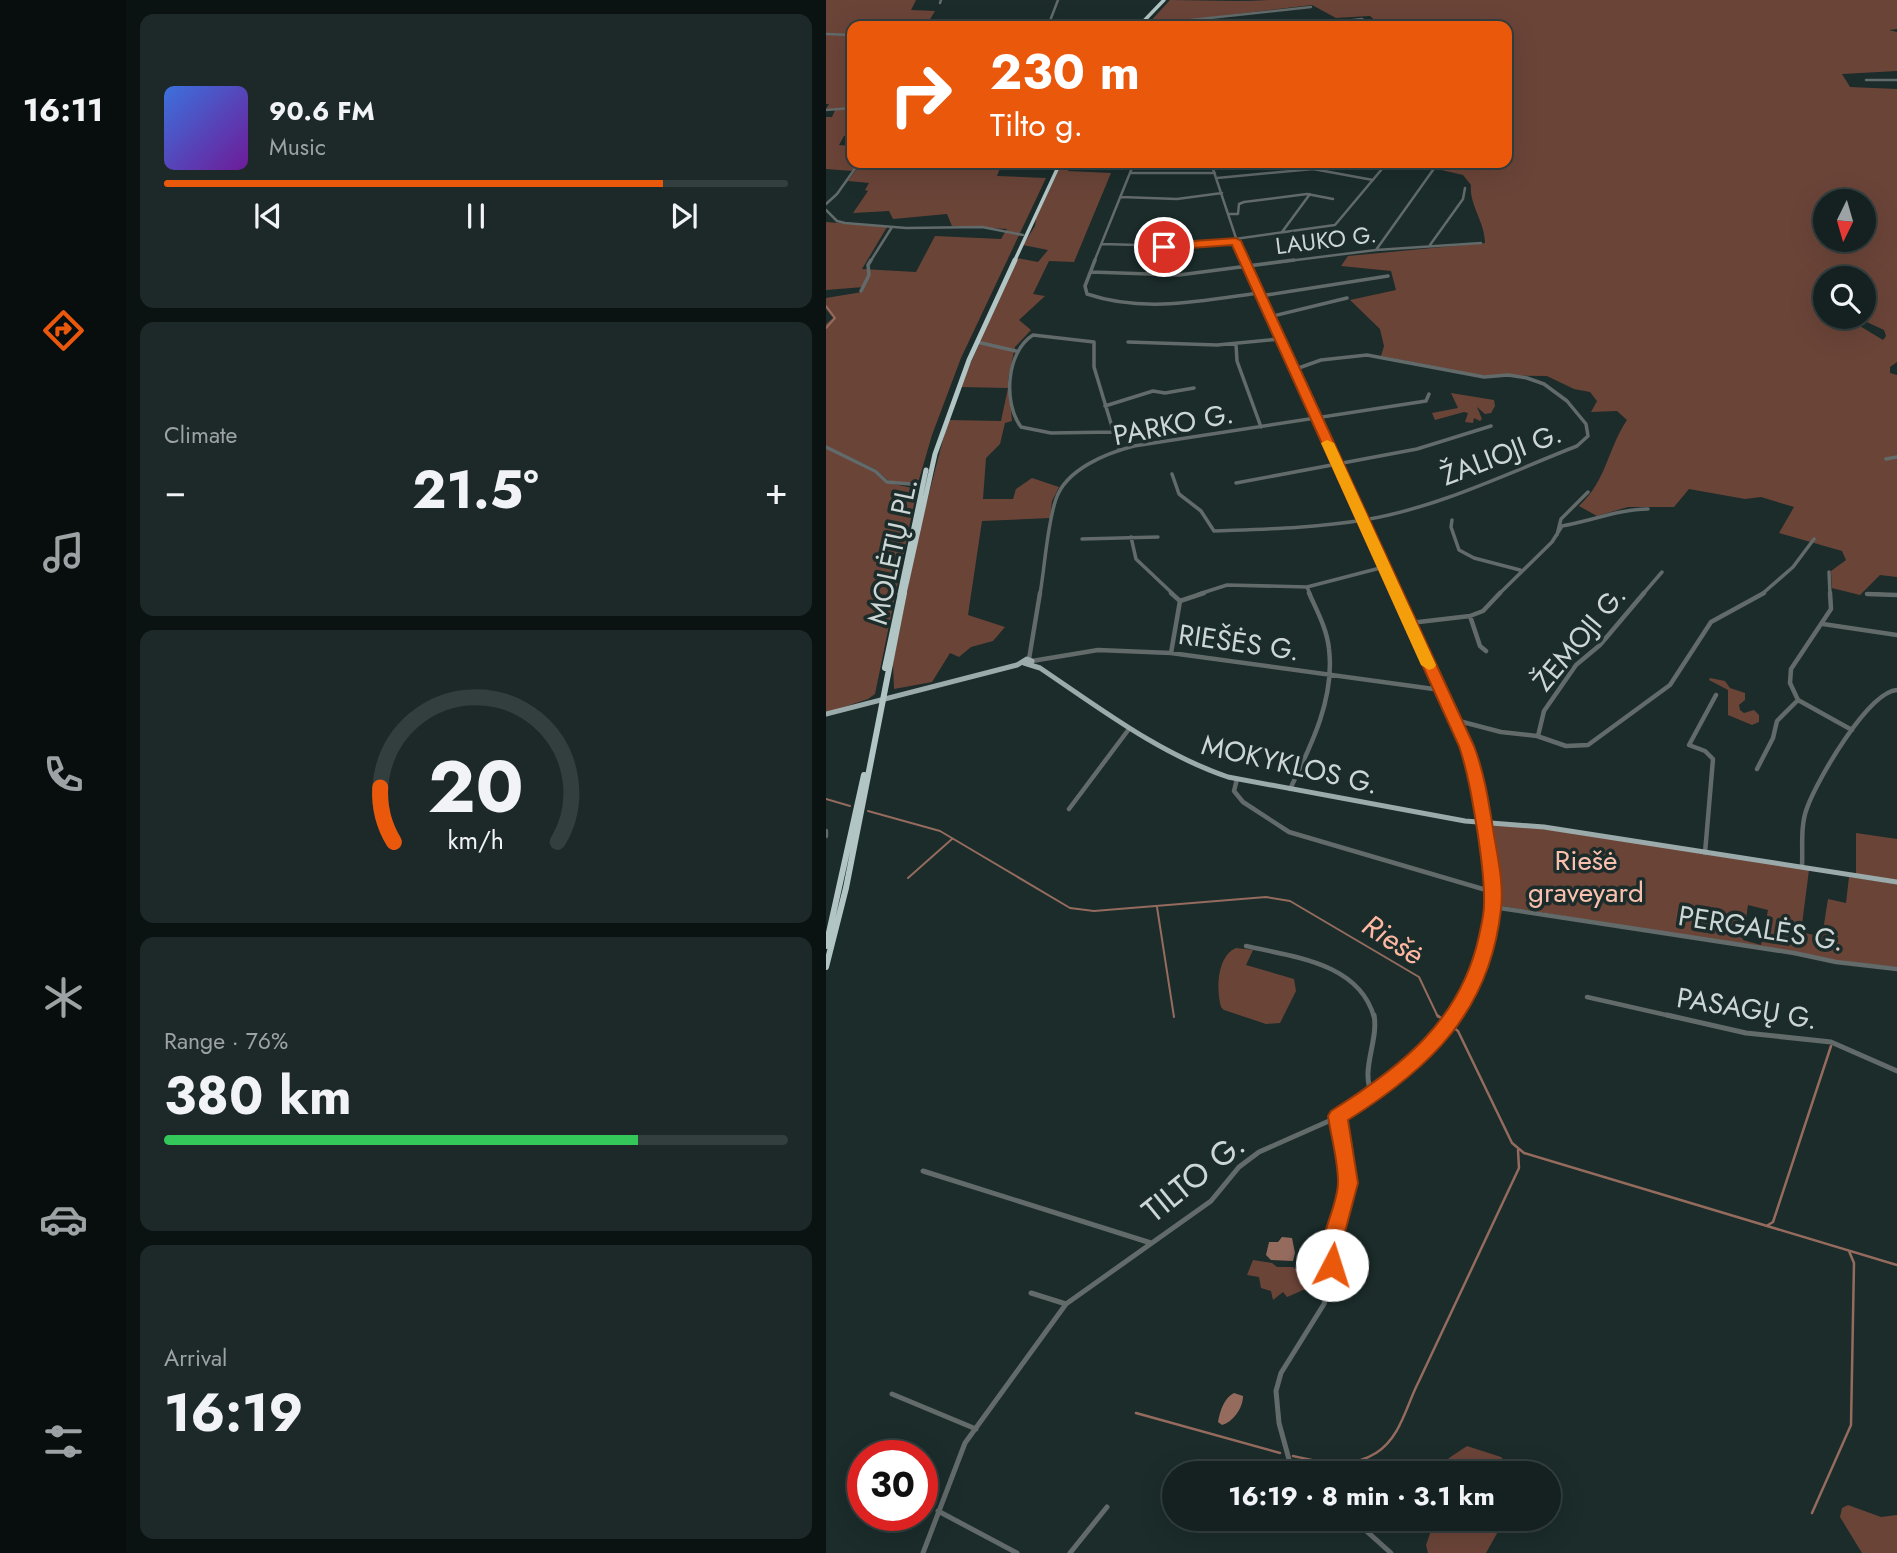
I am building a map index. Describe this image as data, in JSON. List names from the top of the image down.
{
  "streets": {
    "highway": ["MOLĖTŲ PL."],
    "main road": ["MOKYKLOS G."],
    "street": [
      "LAUKO G.",
      "PARKO G.",
      "ŽALIOJI G.",
      "ŽEMOJI G.",
      "RIEŠĖS G.",
      "PERGALĖS G.",
      "PASAGŲ G.",
      "TILTO G."
    ]
  },
  "crossings": [
    ["LAUKO G.", "TILTO G."],
    ["PARKO G.", "RIEŠĖS G."],
    ["PARKO G.", "MOKYKLOS G."],
    ["PARKO G.", "TILTO G."],
    ["ŽALIOJI G.", "TILTO G."],
    ["RIEŠĖS G.", "MOKYKLOS G."],
    ["RIEŠĖS G.", "TILTO G."],
    ["MOKYKLOS G.", "TILTO G."],
    ["PERGALĖS G.", "TILTO G."]
  ],
  "water": ["Riešė"],
  "parks": ["Riešė graveyard"],
  "north": "bottom",
  "page": {
    "tabs": "16:11",
    "turn": ["230 m", "Tilto g."],
    "song": ["90.6 FM", "Music"],
    "tile": [
      "Climate",
      ["Range · 76%", "380 km"],
      ["Arrival", "16:19"]
    ],
    "heat": ["−", "21.5°", "+"],
    "limit": "30",
    "trip": "16:19 · 8 min · 3.1 km",
    "gauge": ["20", "km/h"]
  }
}
